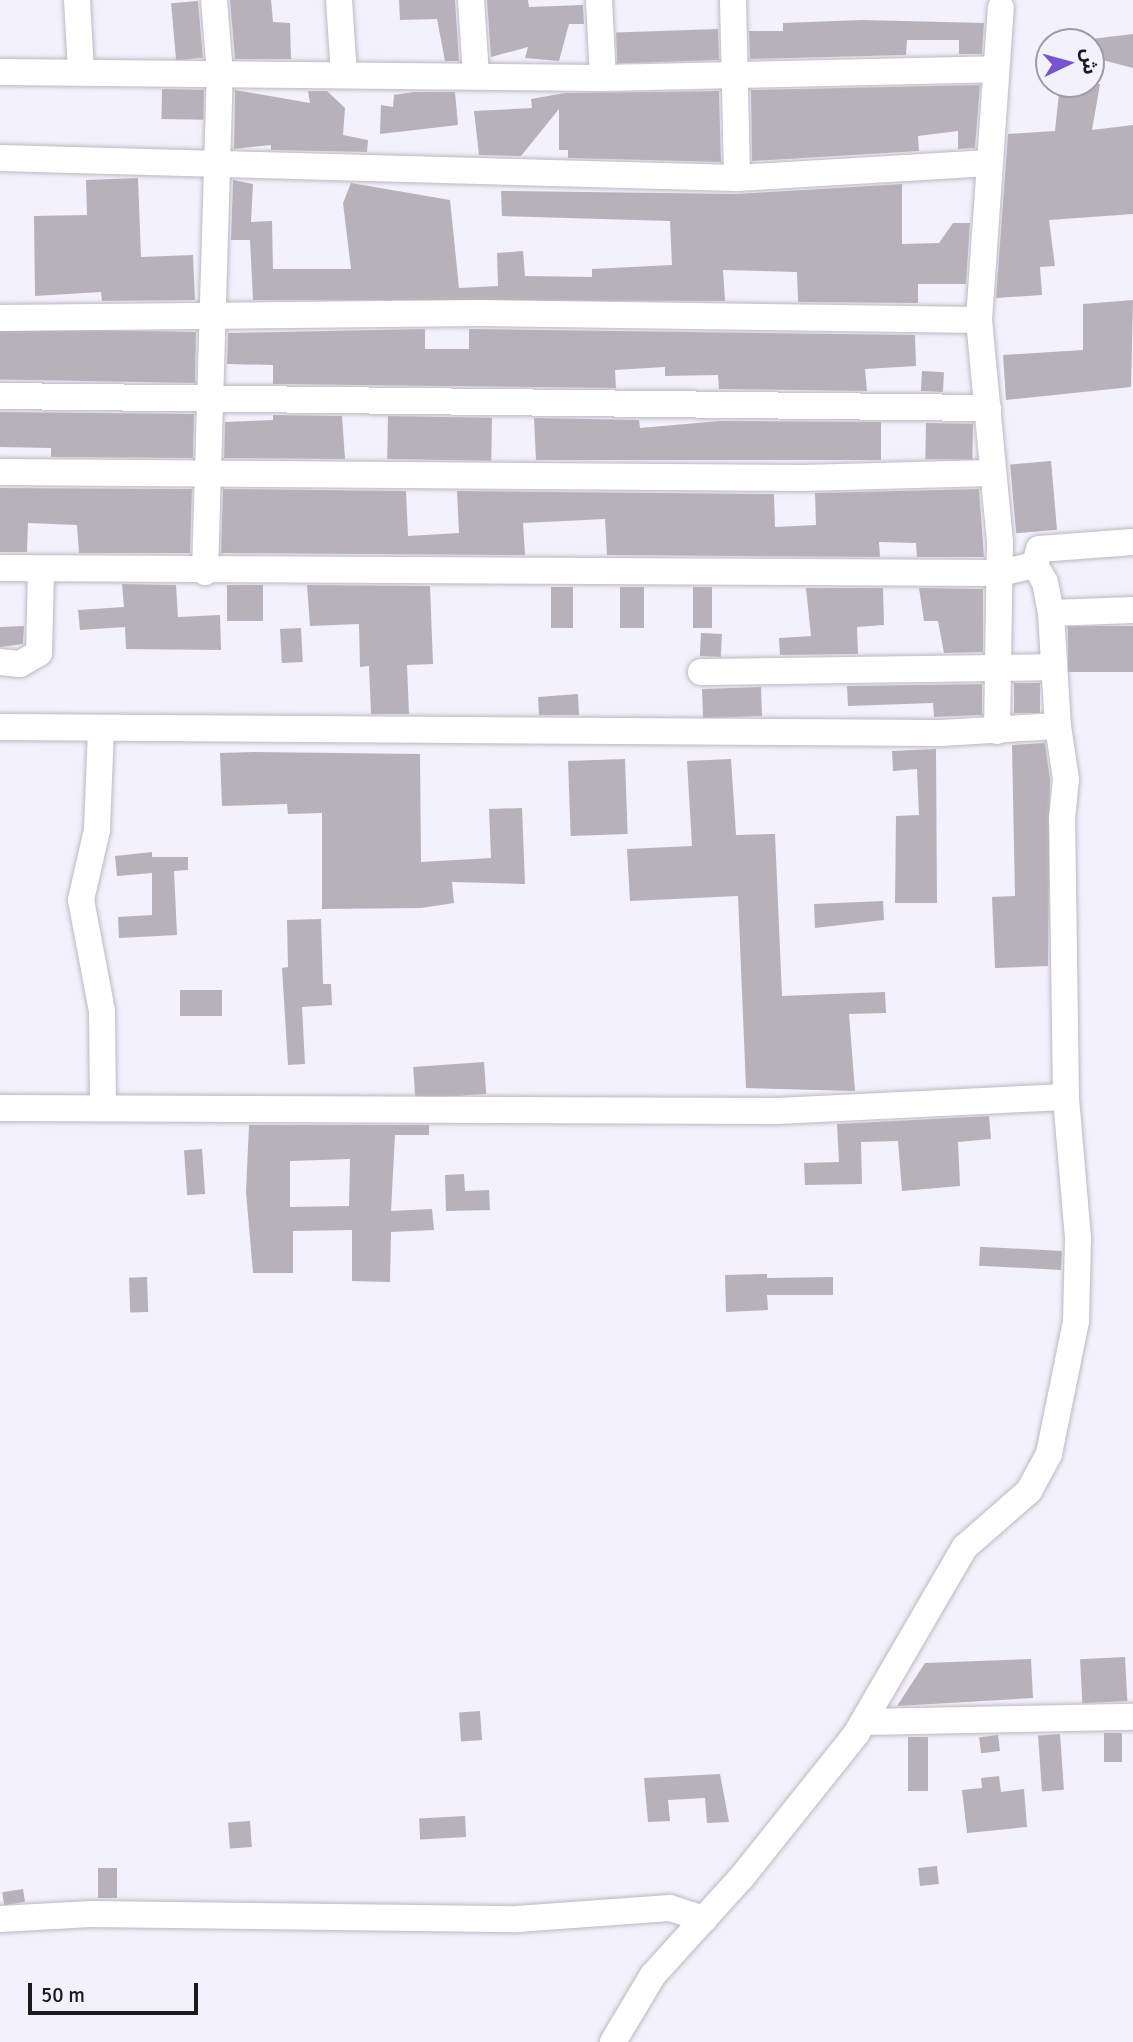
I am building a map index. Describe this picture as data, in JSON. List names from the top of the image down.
{
  "scale_bar": "50 m",
  "north": "right"
}
